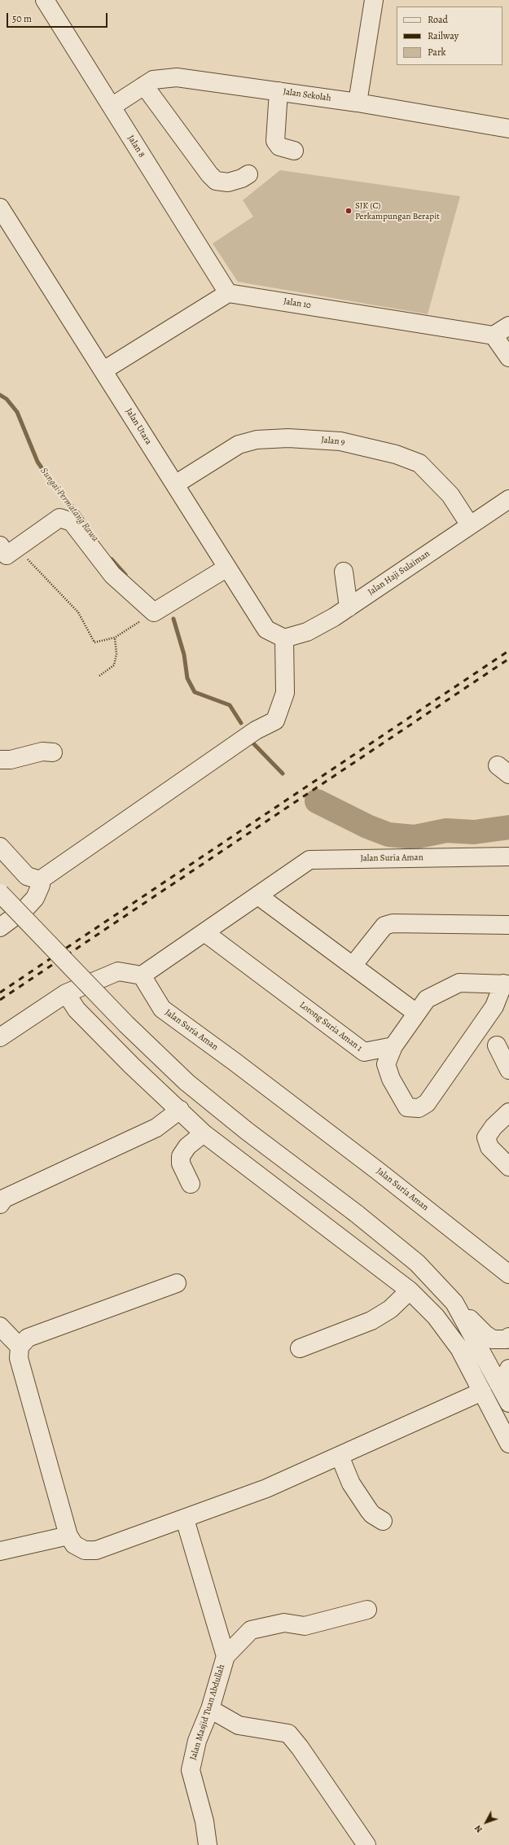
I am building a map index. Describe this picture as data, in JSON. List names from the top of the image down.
{
  "streets": {
    "street": [
      "Jalan Sekolah",
      "Jalan 8",
      "Jalan 10",
      "Jalan Utara",
      "Jalan 9",
      "Jalan Haji Sulaiman",
      "Jalan Suria Aman",
      "Lorong Suria Aman 1",
      "Jalan Masjid Tuan Abdullah"
    ]
  },
  "crossings": [
    ["Jalan Sekolah", "Jalan 8"],
    ["Jalan 8", "Jalan 10"],
    ["Jalan Utara", "Jalan 9"],
    ["Jalan Utara", "Jalan Haji Sulaiman"],
    ["Jalan 9", "Jalan Haji Sulaiman"],
    ["Jalan Suria Aman", "Lorong Suria Aman 1"]
  ],
  "water": ["Sungai Permatang Rawa"],
  "places": ["SJK (C) Perkampungan Berapit"],
  "legend": ["Road", "Railway", "Park"],
  "scale_bar": "50 m",
  "north": "bottom left"
}
